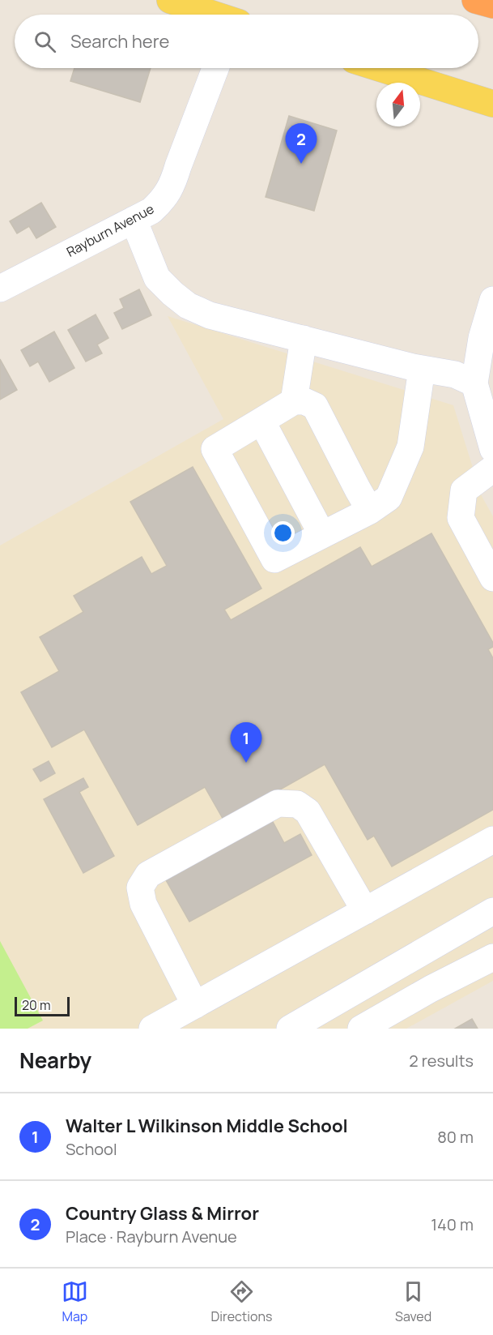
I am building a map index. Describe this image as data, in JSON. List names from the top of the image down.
{
  "streets": {
    "street": ["Rayburn Avenue"]
  },
  "scale_bar": "20 m",
  "north": "top",
  "page": {
    "search": "Search here",
    "pins": ["2", "1"],
    "scale": "20 m",
    "heading": ["Nearby", "2 results"],
    "list": [
      {
        "mark": "1",
        "name": "Walter L Wilkinson Middle School",
        "note": "School",
        "value": "80 m"
      },
      {
        "mark": "2",
        "name": "Country Glass & Mirror",
        "note": "Place · Rayburn Avenue",
        "value": "140 m"
      }
    ],
    "nav": ["Map", "Directions", "Saved"]
  }
}
